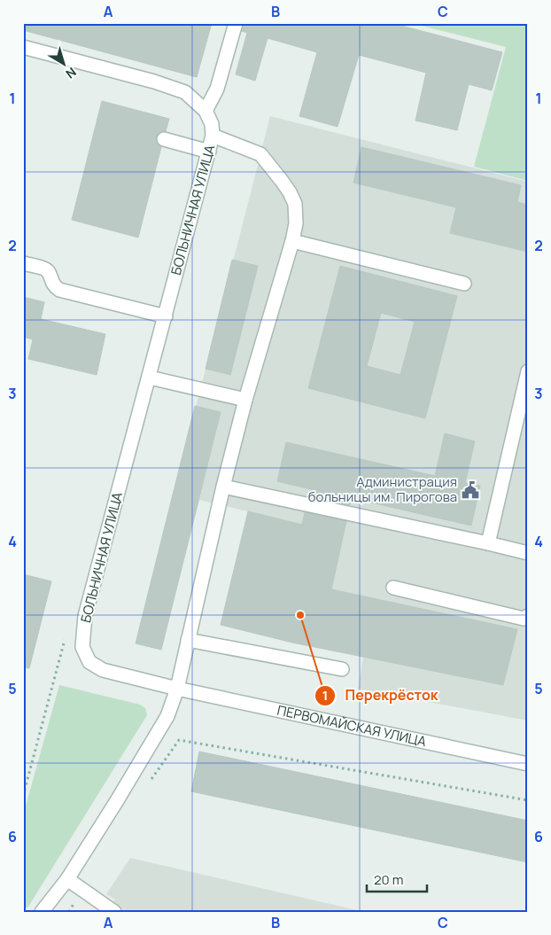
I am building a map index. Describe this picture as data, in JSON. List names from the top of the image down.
{
  "streets": {
    "street": ["БОЛЬНИЧНАЯ УЛИЦА", "ПЕРВОМАЙСКАЯ УЛИЦА"]
  },
  "crossings": [
    ["БОЛЬНИЧНАЯ УЛИЦА", "ПЕРВОМАЙСКАЯ УЛИЦА"]
  ],
  "places": {
    "public building": ["Администрация больницы им. Пирогова"],
    "other": ["Перекрёсток"]
  },
  "scale_bar": "20 m",
  "north": "bottom right",
  "grid": {
    "columns": ["A", "B", "C"],
    "rows": [
      "1",
      "2",
      "3",
      "4",
      "5",
      "6"
    ]
  }
}
